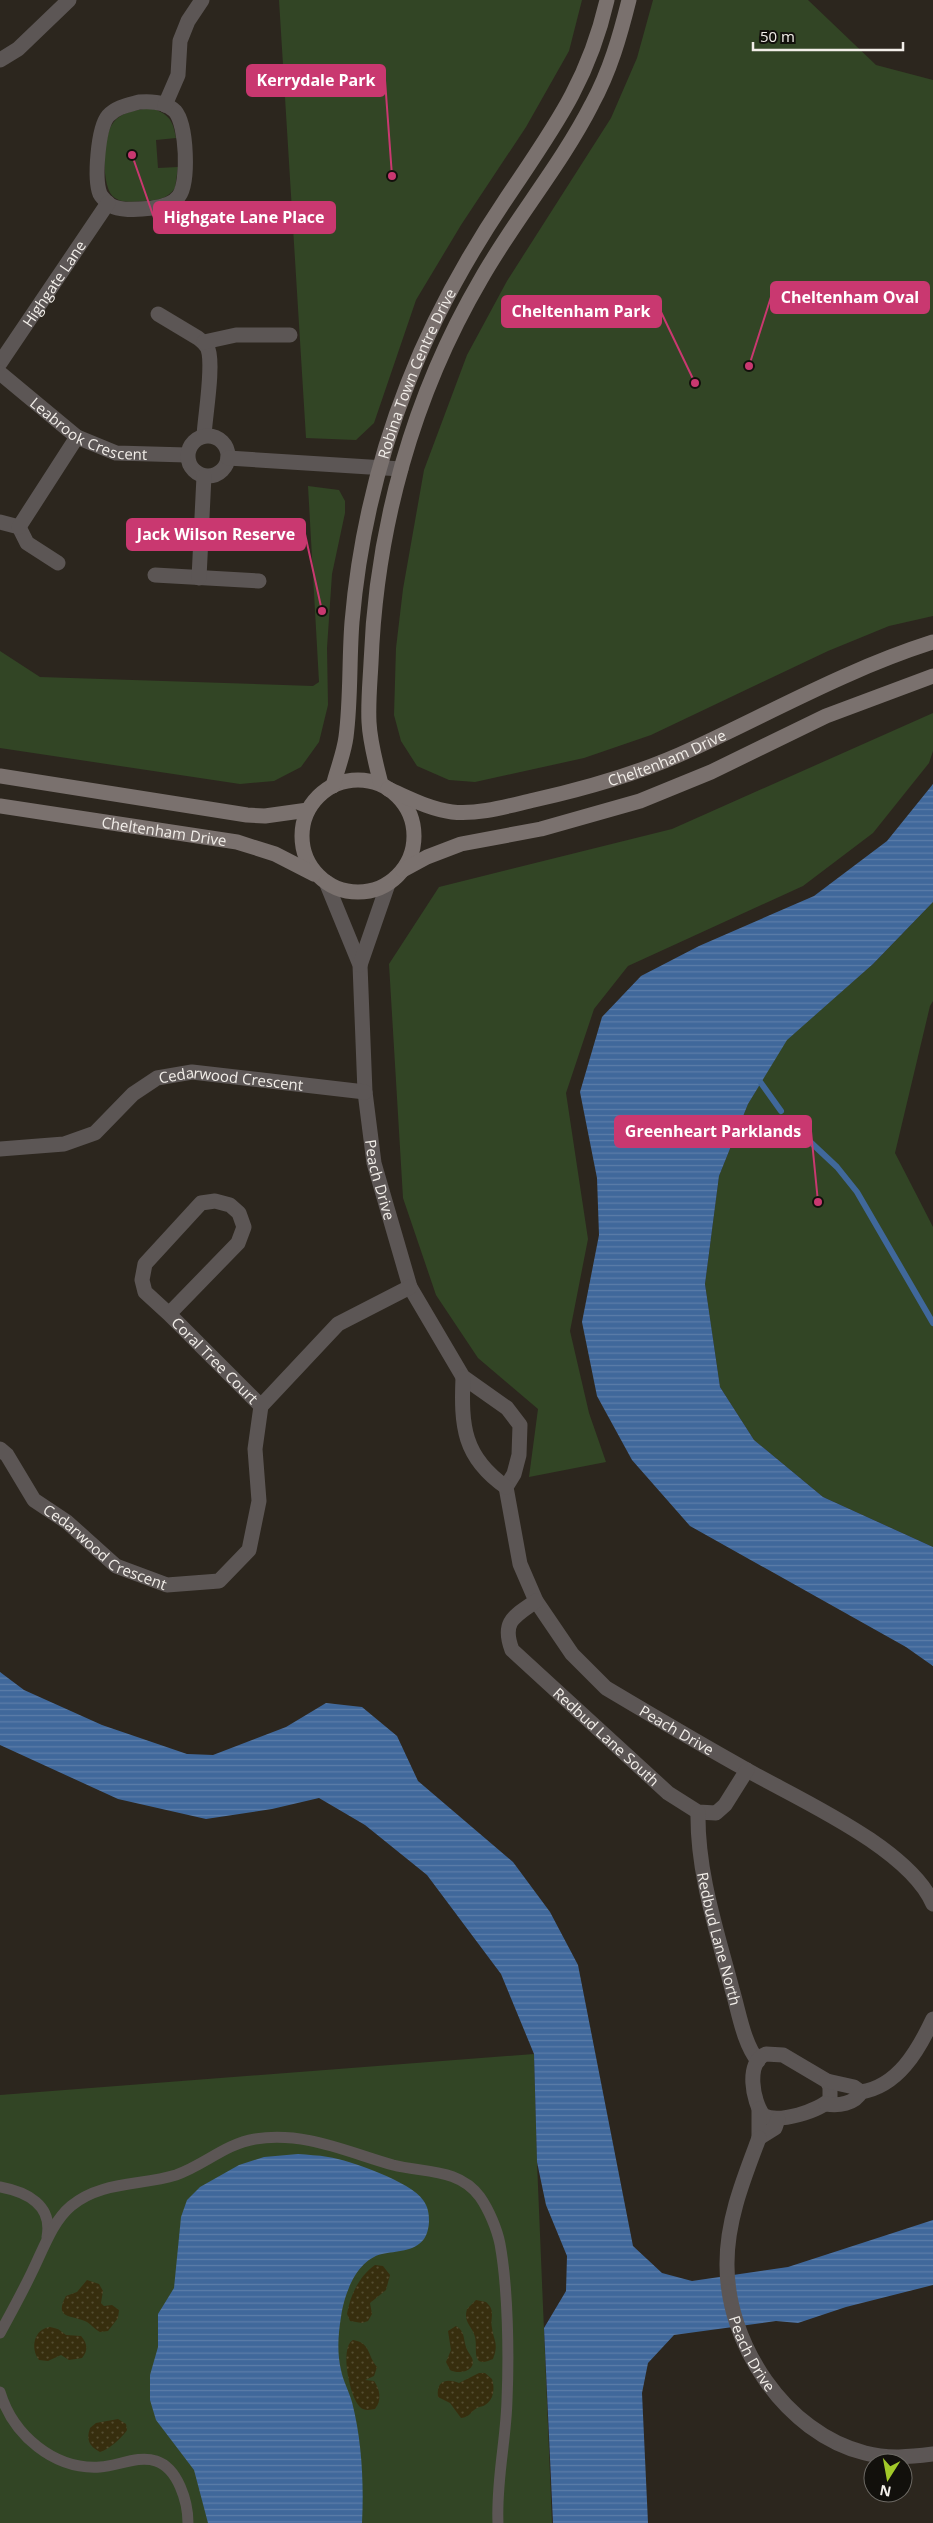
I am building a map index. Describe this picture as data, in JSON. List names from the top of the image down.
{
  "streets": {
    "main road": ["Robina Town Centre Drive", "Cheltenham Drive"],
    "street": [
      "Highgate Lane",
      "Leabrook Crescent",
      "Cedarwood Crescent",
      "Peach Drive",
      "Coral Tree Court",
      "Redbud Lane South",
      "Redbud Lane North"
    ]
  },
  "crossings": [
    ["Robina Town Centre Drive", "Cheltenham Drive"],
    ["Robina Town Centre Drive", "Peach Drive"],
    ["Cheltenham Drive", "Peach Drive"],
    ["Cedarwood Crescent", "Peach Drive"],
    ["Cedarwood Crescent", "Coral Tree Court"],
    ["Peach Drive", "Redbud Lane South"],
    ["Peach Drive", "Redbud Lane North"],
    ["Redbud Lane South", "Redbud Lane North"]
  ],
  "places": [
    "Highgate Lane Place",
    "Kerrydale Park",
    "Cheltenham Oval",
    "Cheltenham Park",
    "Jack Wilson Reserve",
    "Greenheart Parklands"
  ],
  "scale_bar": "50 m",
  "north": "bottom"
}
